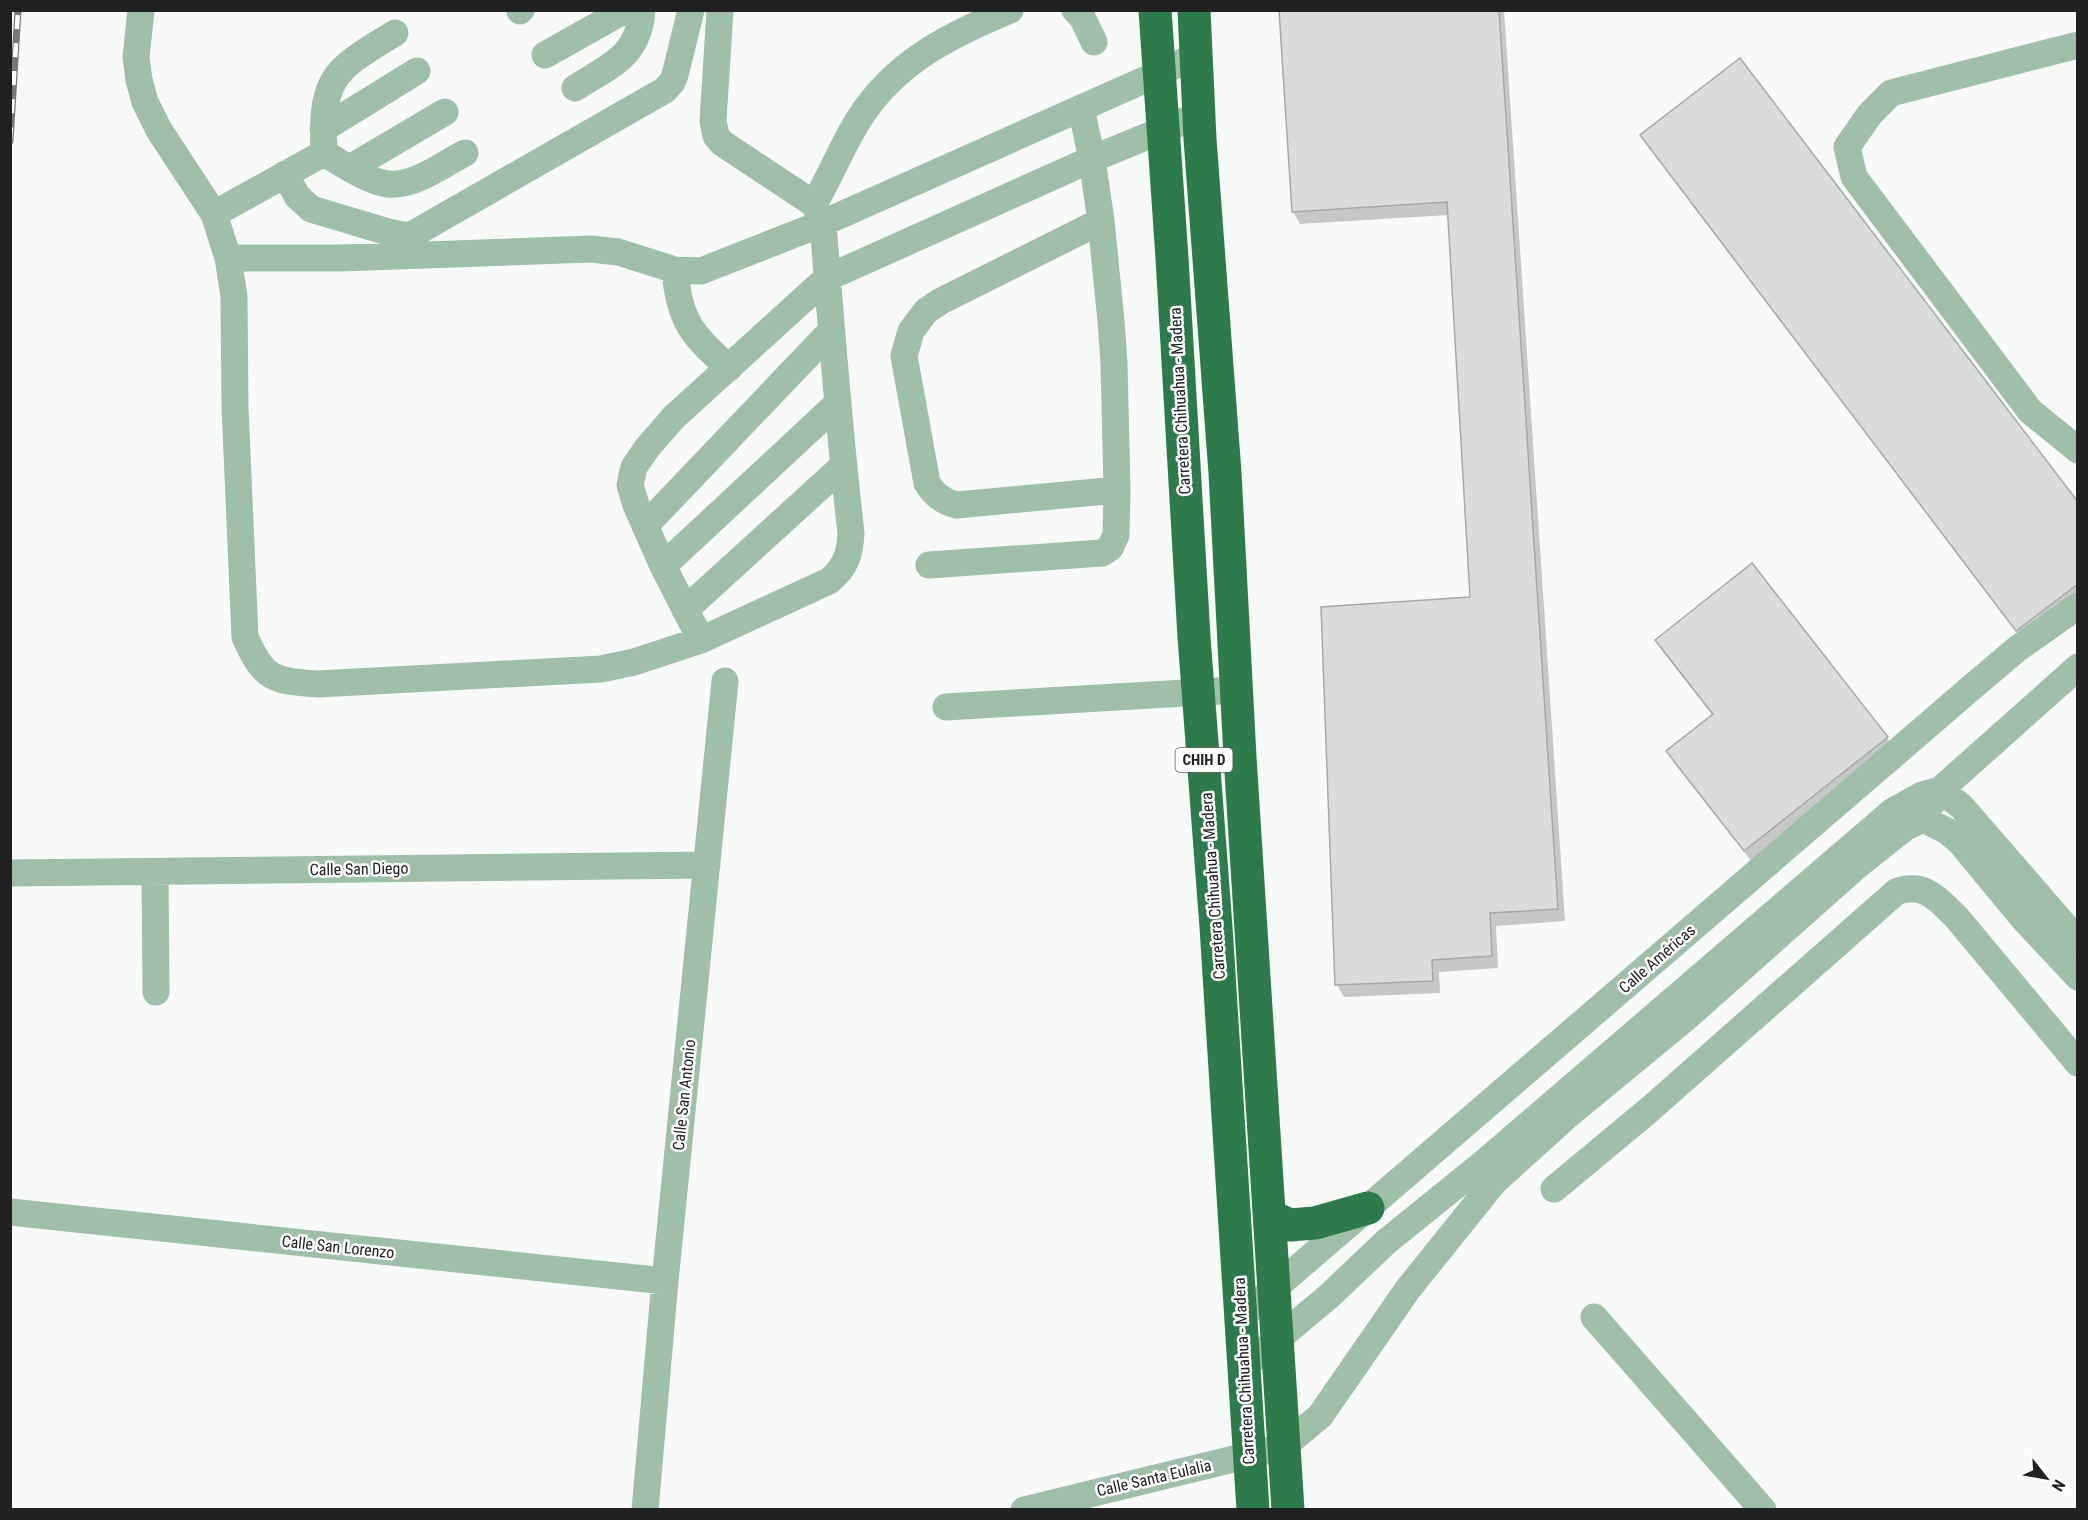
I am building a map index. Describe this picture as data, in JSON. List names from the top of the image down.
{
  "streets": {
    "highway": ["Carretera Chihuahua - Madera", "CHIH D"],
    "street": [
      "Calle San Diego",
      "Calle Américas",
      "Calle San Antonio",
      "Calle San Lorenzo",
      "Calle Santa Eulalia"
    ]
  },
  "crossings": [
    ["Carretera Chihuahua - Madera", "Calle Américas"],
    ["Carretera Chihuahua - Madera", "Calle Santa Eulalia"],
    ["CHIH D", "Calle Américas"],
    ["CHIH D", "Calle Santa Eulalia"],
    ["Calle San Diego", "Calle San Antonio"],
    ["Calle San Antonio", "Calle San Lorenzo"]
  ],
  "north": "bottom right"
}
